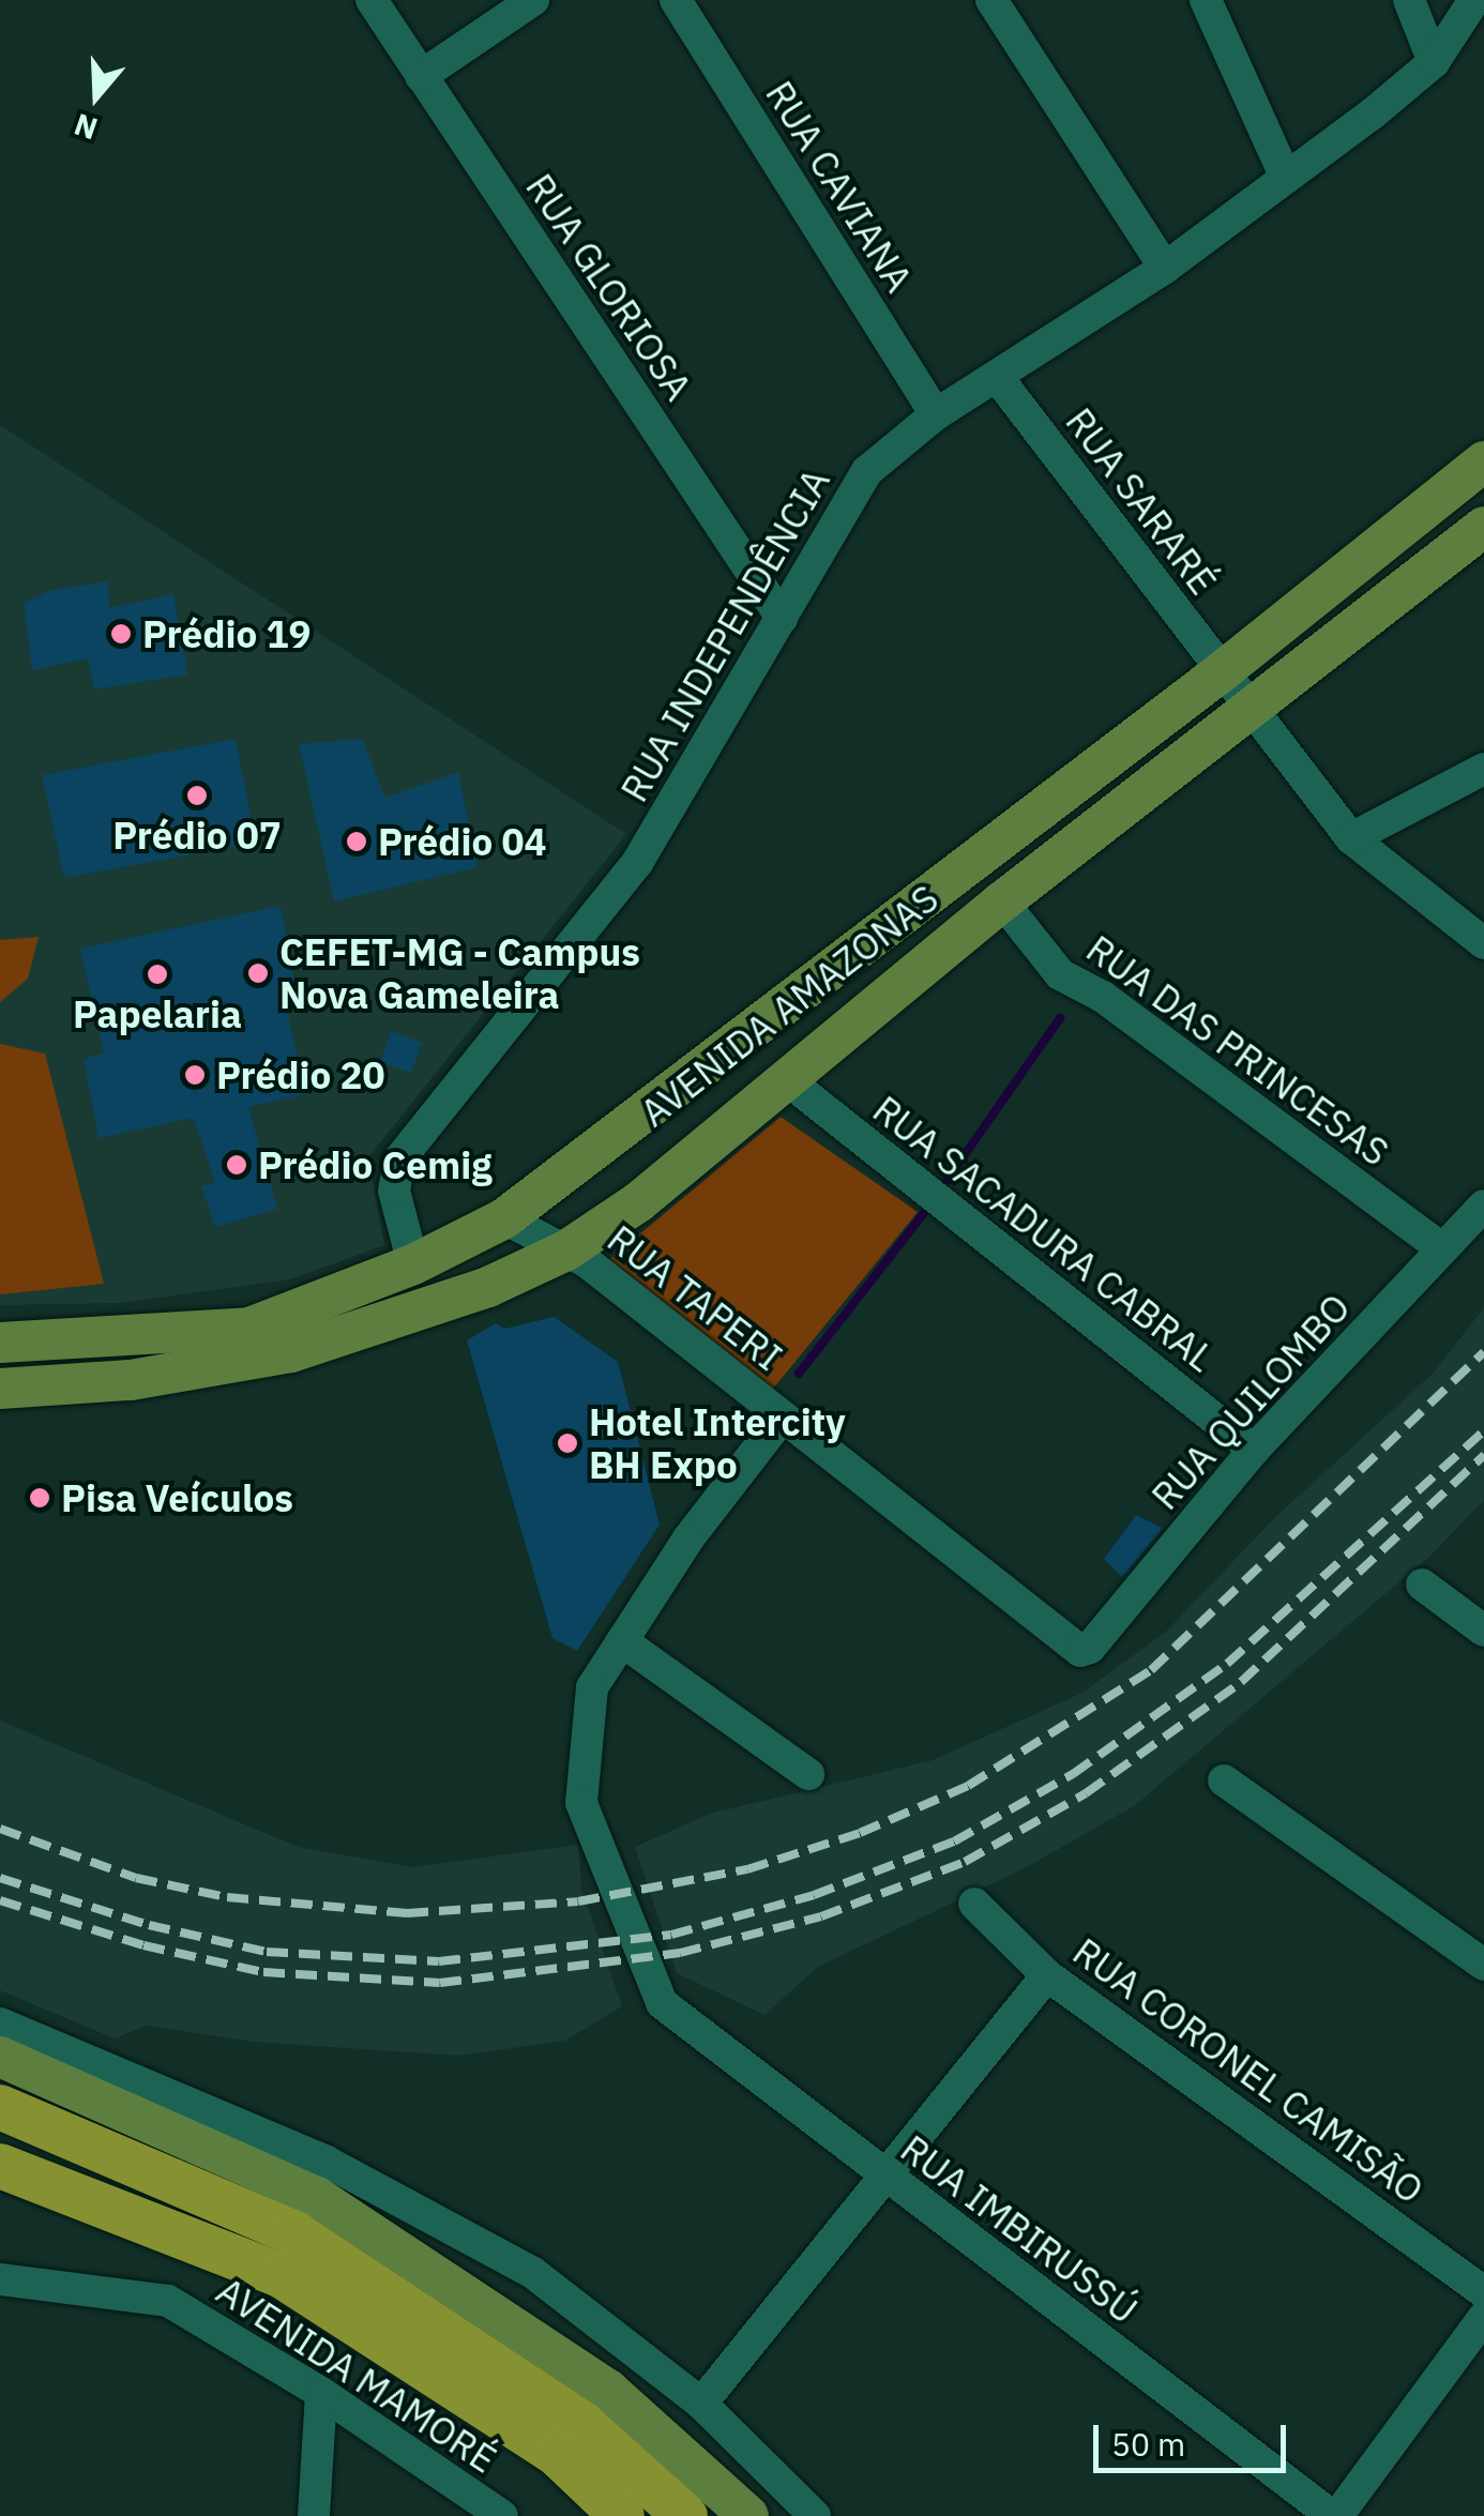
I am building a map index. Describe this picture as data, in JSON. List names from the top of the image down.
{
  "streets": {
    "main road": ["AVENIDA AMAZONAS"],
    "street": [
      "RUA CAVIANA",
      "RUA GLORIOSA",
      "RUA SARARÉ",
      "RUA INDEPENDÊNCIA",
      "RUA DAS PRINCESAS",
      "RUA SACADURA CABRAL",
      "RUA TAPERI",
      "RUA QUILOMBO",
      "RUA CORONEL CAMISÃO",
      "RUA IMBIRUSSÚ",
      "AVENIDA MAMORÉ"
    ]
  },
  "crossings": [
    ["RUA CAVIANA", "RUA INDEPENDÊNCIA"],
    ["RUA GLORIOSA", "RUA INDEPENDÊNCIA"],
    ["RUA SARARÉ", "RUA INDEPENDÊNCIA"],
    ["RUA SARARÉ", "AVENIDA AMAZONAS"],
    ["RUA INDEPENDÊNCIA", "AVENIDA AMAZONAS"],
    ["AVENIDA AMAZONAS", "RUA DAS PRINCESAS"],
    ["AVENIDA AMAZONAS", "RUA SACADURA CABRAL"],
    ["AVENIDA AMAZONAS", "RUA TAPERI"],
    ["RUA DAS PRINCESAS", "RUA QUILOMBO"],
    ["RUA SACADURA CABRAL", "RUA QUILOMBO"],
    ["RUA TAPERI", "RUA QUILOMBO"]
  ],
  "places": [
    "Prédio 19",
    "Prédio 07",
    "Prédio 04",
    "CEFET-MG - Campus Nova Gameleira",
    "Papelaria",
    "Prédio 20",
    "Prédio Cemig",
    "Hotel Intercity BH Expo",
    "Pisa Veículos"
  ],
  "scale_bar": "50 m",
  "north": "bottom"
}
